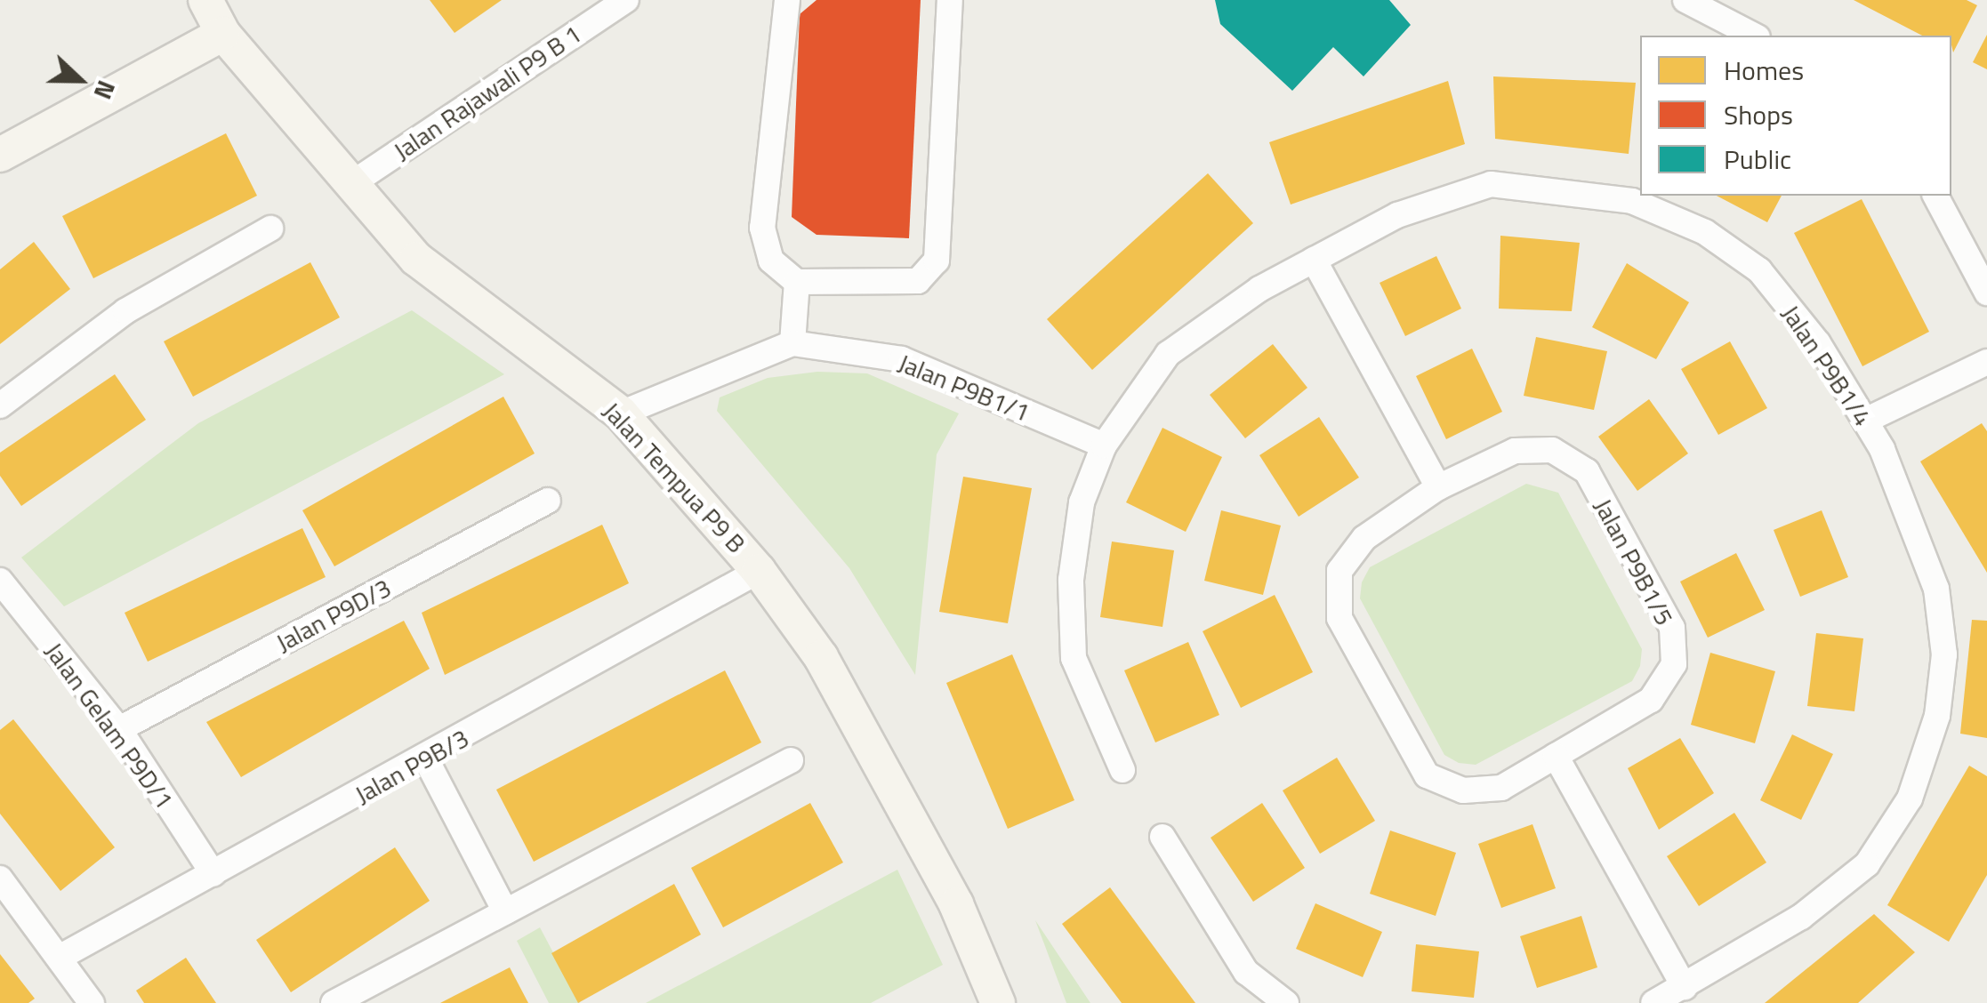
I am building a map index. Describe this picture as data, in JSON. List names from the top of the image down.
{
  "streets": {
    "street": [
      "Jalan Rajawali P9 B 1",
      "Jalan P9B1/4",
      "Jalan P9B1/1",
      "Jalan Tempua P9 B",
      "Jalan P9B1/5",
      "Jalan P9D/3",
      "Jalan Gelam P9D/1",
      "Jalan P9B/3"
    ]
  },
  "crossings": [
    ["Jalan Rajawali P9 B 1", "Jalan Tempua P9 B"],
    ["Jalan P9B1/4", "Jalan P9B1/1"],
    ["Jalan Tempua P9 B", "Jalan P9B/3"],
    ["Jalan P9D/3", "Jalan Gelam P9D/1"],
    ["Jalan Gelam P9D/1", "Jalan P9B/3"]
  ],
  "legend": ["Homes", "Shops", "Public"],
  "north": "right"
}
